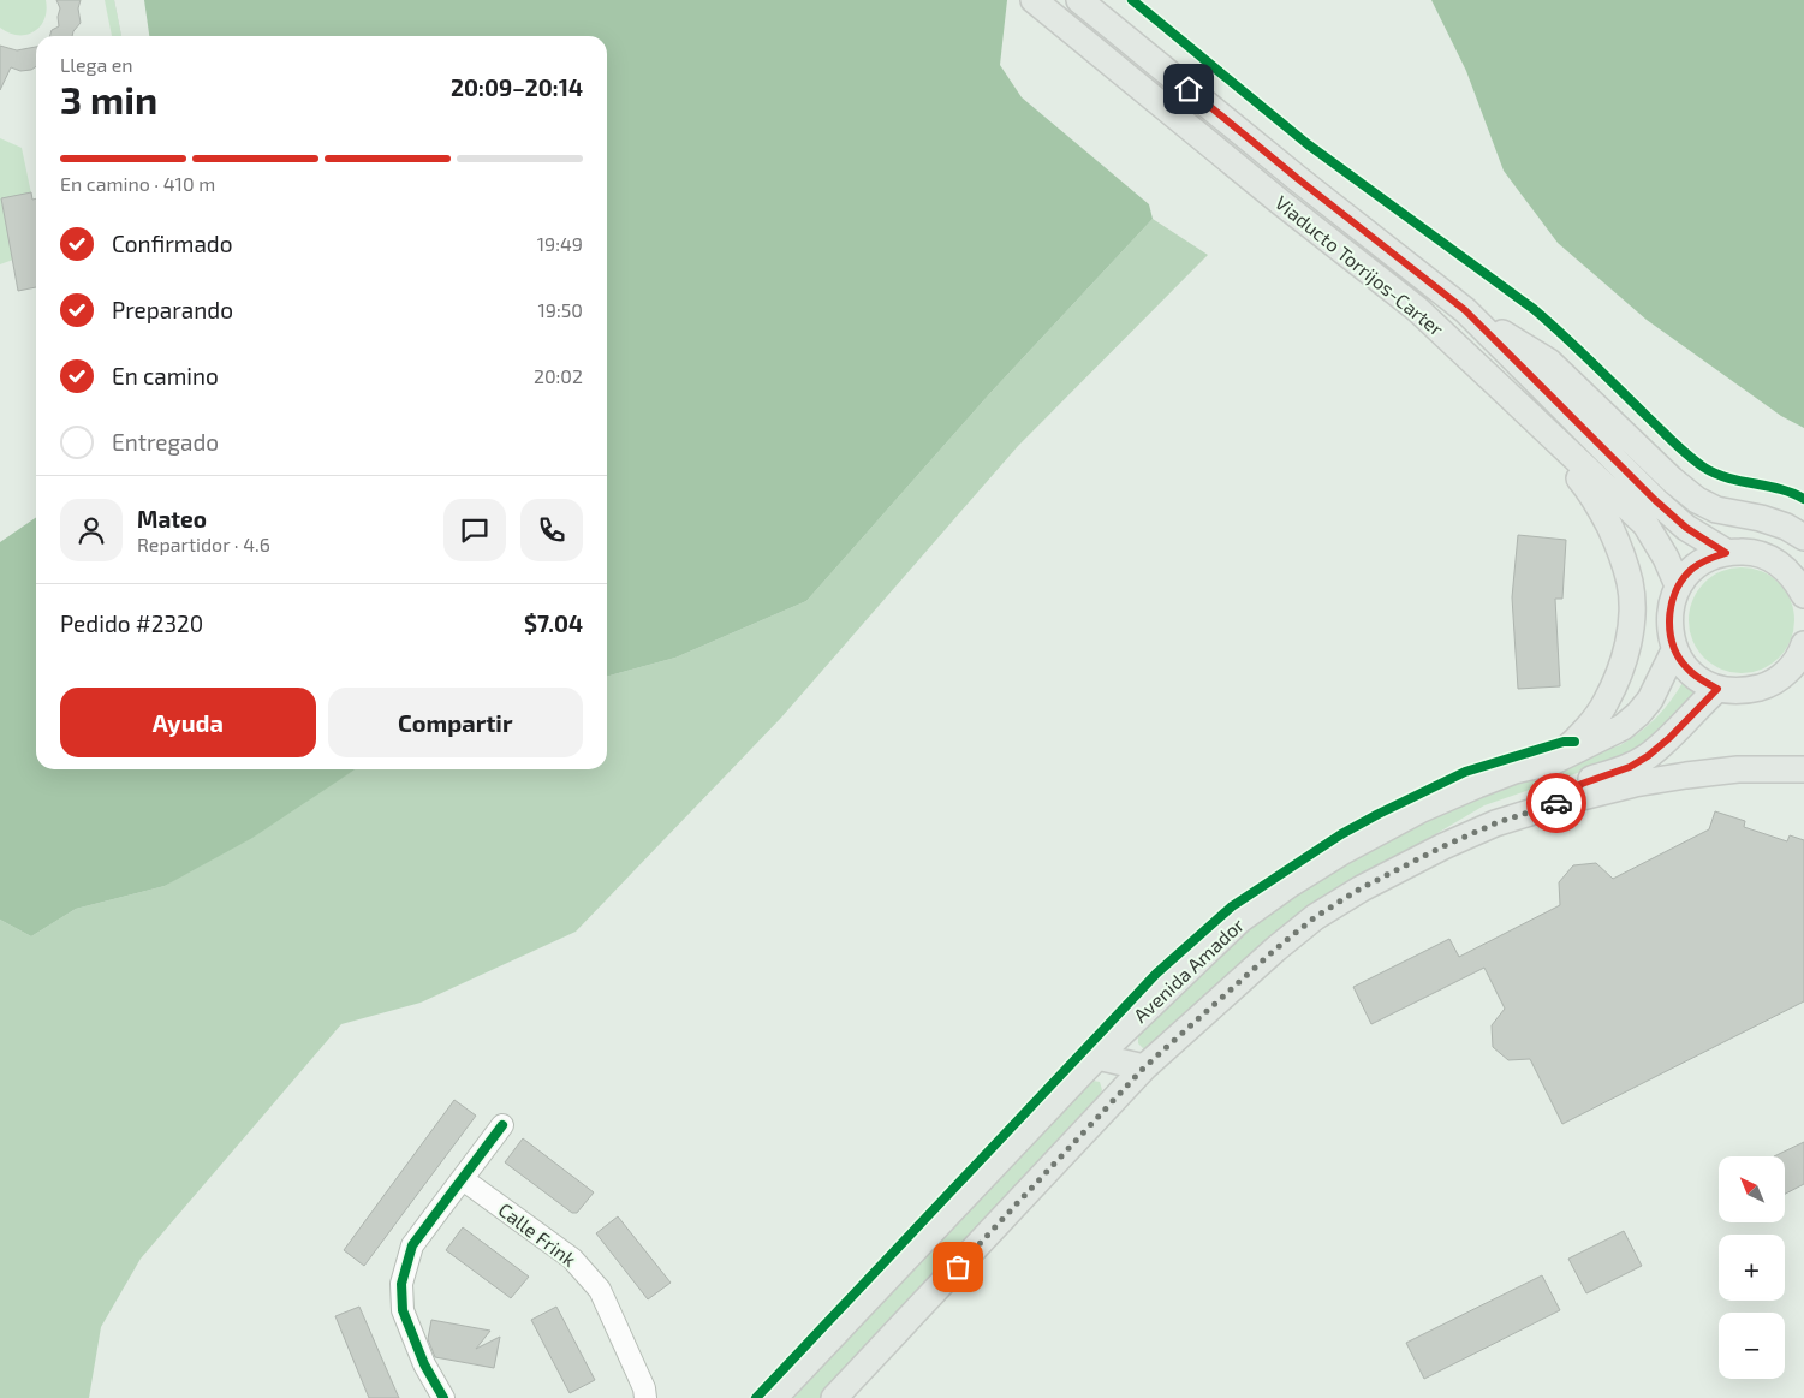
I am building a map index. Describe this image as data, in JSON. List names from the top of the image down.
{
  "streets": {
    "main road": ["Viaducto Torrijos-Carter", "Avenida Amador"],
    "street": ["Calle Frink"]
  },
  "north": "top left",
  "page": {
    "heading": ["3 min", "Llega en", "20:09–20:14"],
    "panel": [
      "Mateo",
      "Repartidor · 4.6",
      "Pedido #2320",
      "$7.04"
    ],
    "bar": "En camino · 410 m",
    "list": [
      ["Confirmado", "19:49"],
      ["Preparando", "19:50"],
      ["En camino", "20:02"],
      "Entregado"
    ],
    "buttons": ["Ayuda", "Compartir"],
    "map_buttons": ["+", "−"]
  }
}
